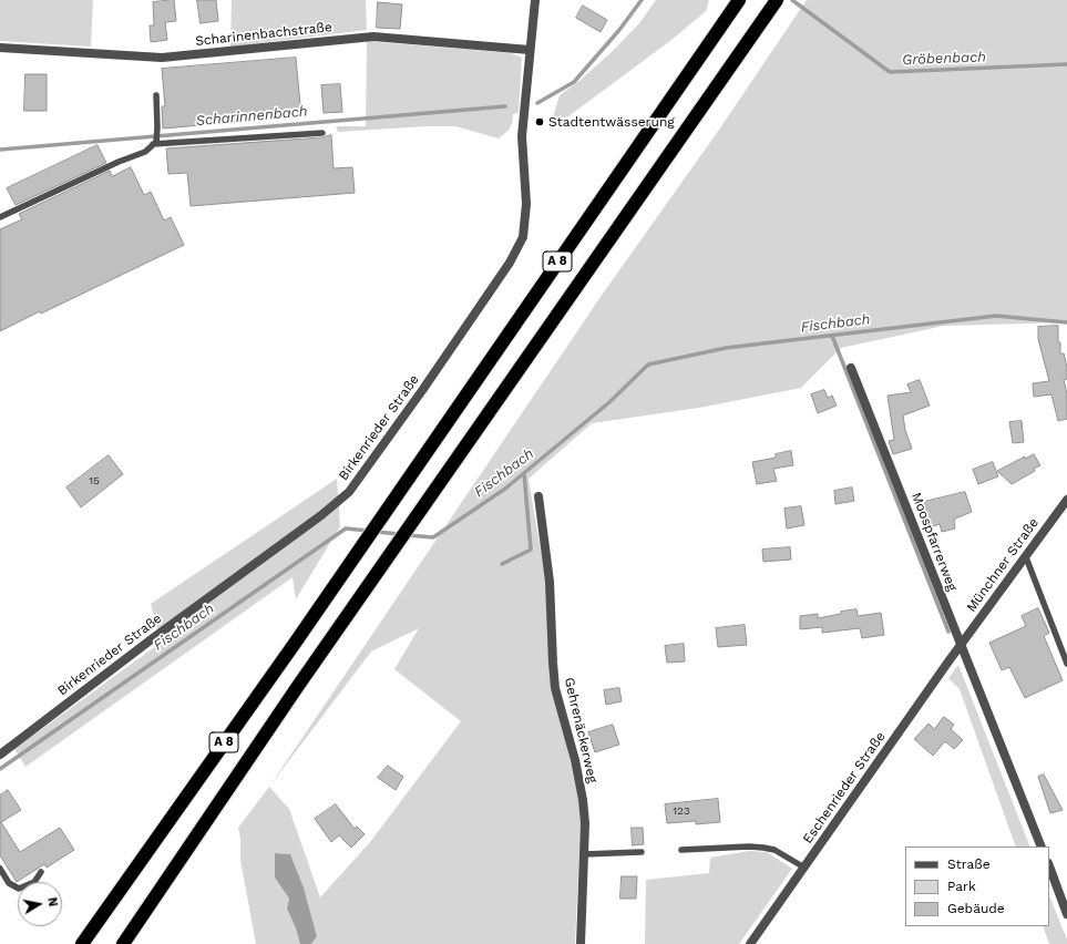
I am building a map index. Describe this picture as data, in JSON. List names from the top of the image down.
{
  "streets": {
    "highway": ["A 8"],
    "street": [
      "Scharinenbachstraße",
      "Birkenrieder Straße",
      "Moospfarrerweg",
      "Münchner Straße",
      "Gehrenäckerweg",
      "Eschenrieder Straße"
    ]
  },
  "crossings": [
    ["Scharinenbachstraße", "Birkenrieder Straße"],
    ["Moospfarrerweg", "Münchner Straße"],
    ["Moospfarrerweg", "Eschenrieder Straße"],
    ["Münchner Straße", "Eschenrieder Straße"]
  ],
  "water": ["Gröbenbach", "Scharinnenbach", "Fischbach"],
  "places": ["Stadtentwässerung"],
  "house_numbers": ["15", "123"],
  "legend": ["Straße", "Park", "Gebäude"],
  "north": "right"
}
